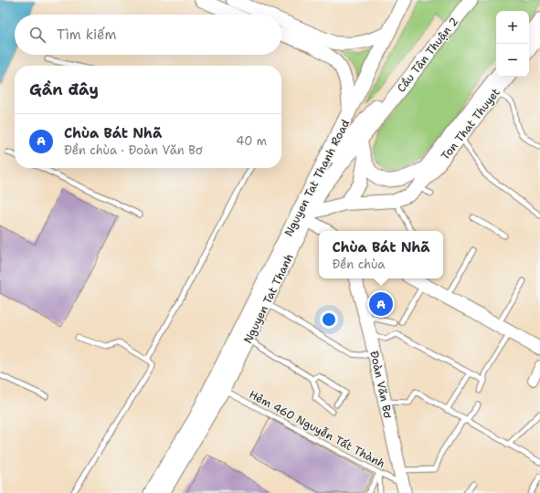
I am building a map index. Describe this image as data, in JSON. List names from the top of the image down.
{
  "streets": {
    "main road": [
      "Cầu Tân Thuận 2",
      "Ton That Thuyet",
      "Nguyen Tat Thanh Road",
      "Nguyen Tat Thanh",
      "Đoàn Văn Bơ"
    ],
    "lane": ["Hẻm 460 Nguyễn Tất Thành"]
  },
  "crossings": [
    ["Cầu Tân Thuận 2", "Nguyen Tat Thanh"],
    ["Nguyen Tat Thanh", "Hẻm 460 Nguyễn Tất Thành"],
    ["Đoàn Văn Bơ", "Hẻm 460 Nguyễn Tất Thành"]
  ],
  "page": {
    "map_buttons": ["+", "−"],
    "search": "Tìm kiếm",
    "heading": "Gần đây",
    "list": [
      {
        "mark": "A",
        "name": "Chùa Bát Nhã",
        "note": "Đền chùa · Đoàn Văn Bơ",
        "value": "40 m"
      }
    ],
    "popup": ["Chùa Bát Nhã", "Đền chùa"],
    "pins": "A"
  }
}
